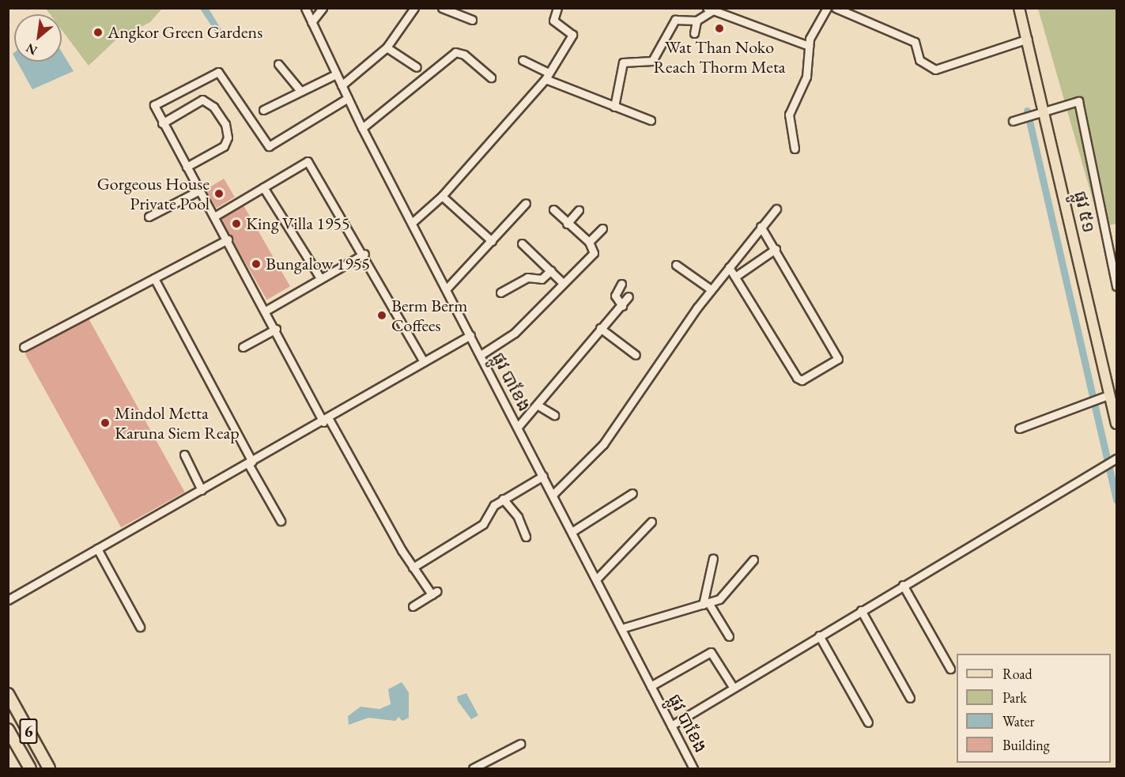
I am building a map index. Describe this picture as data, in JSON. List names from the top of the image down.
{
  "streets": {
    "highway": ["6"],
    "main road": ["ផ្លូវ ៥១"],
    "street": ["ផ្លូវ បាខែង"]
  },
  "places": [
    "Wat Than Noko Reach Thorm Meta",
    "Angkor Green Gardens",
    "Gorgeous House Private Pool",
    "King Villa 1955",
    "Bungalow 1955",
    "Berm Berm Coffees",
    "Mindol Metta Karuna Siem Reap"
  ],
  "legend": [
    "Road",
    "Park",
    "Water",
    "Building"
  ],
  "north": "bottom left"
}
